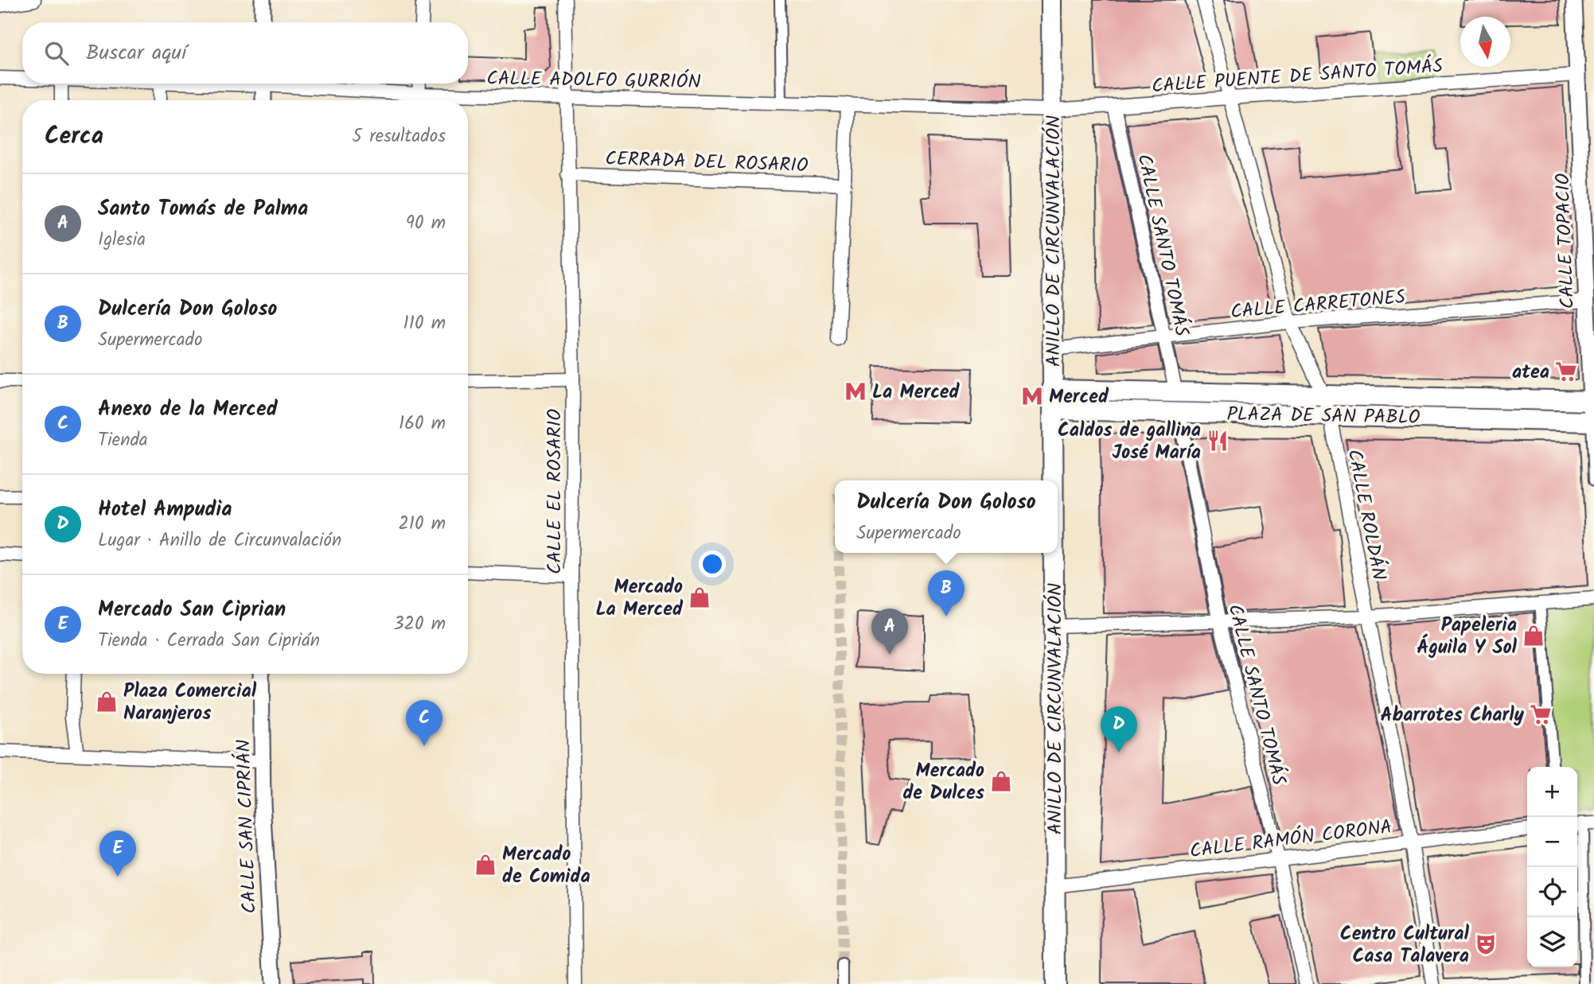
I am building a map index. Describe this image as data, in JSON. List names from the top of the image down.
{
  "streets": {
    "main road": ["ANILLO DE CIRCUNVALACIÓN", "PLAZA DE SAN PABLO"],
    "street": [
      "CALLE PUENTE DE SANTO TOMÁS",
      "CALLE ADOLFO GURRIÓN",
      "CERRADA DEL ROSARIO",
      "CALLE TOPACIO",
      "CALLE SANTO TOMÁS",
      "CALLE CARRETONES",
      "CALLE EL ROSARIO",
      "CALLE ROLDÁN",
      "CALLE SAN CIPRIÁN",
      "CALLE RAMÓN CORONA"
    ]
  },
  "crossings": [
    ["CALLE PUENTE DE SANTO TOMÁS", "CALLE ADOLFO GURRIÓN"],
    ["CALLE PUENTE DE SANTO TOMÁS", "ANILLO DE CIRCUNVALACIÓN"],
    ["CALLE PUENTE DE SANTO TOMÁS", "CALLE TOPACIO"],
    ["CALLE PUENTE DE SANTO TOMÁS", "CALLE SANTO TOMÁS"],
    ["CALLE PUENTE DE SANTO TOMÁS", "CALLE ROLDÁN"],
    ["CALLE ADOLFO GURRIÓN", "ANILLO DE CIRCUNVALACIÓN"],
    ["CALLE ADOLFO GURRIÓN", "CALLE EL ROSARIO"],
    ["CERRADA DEL ROSARIO", "CALLE EL ROSARIO"],
    ["ANILLO DE CIRCUNVALACIÓN", "CALLE CARRETONES"],
    ["ANILLO DE CIRCUNVALACIÓN", "PLAZA DE SAN PABLO"],
    ["ANILLO DE CIRCUNVALACIÓN", "CALLE RAMÓN CORONA"],
    ["CALLE TOPACIO", "CALLE CARRETONES"],
    ["CALLE TOPACIO", "PLAZA DE SAN PABLO"],
    ["CALLE SANTO TOMÁS", "CALLE CARRETONES"],
    ["CALLE SANTO TOMÁS", "PLAZA DE SAN PABLO"],
    ["CALLE SANTO TOMÁS", "CALLE RAMÓN CORONA"],
    ["CALLE CARRETONES", "CALLE ROLDÁN"],
    ["PLAZA DE SAN PABLO", "CALLE ROLDÁN"],
    ["CALLE ROLDÁN", "CALLE RAMÓN CORONA"]
  ],
  "places": {
    "supermarket": ["atea", "Abarrotes Charly"],
    "metro station": ["La Merced", "Merced"],
    "restaurant": ["Caldos de gallina José María"],
    "shop": [
      "Mercado La Merced",
      "Papeleria Águila Y Sol",
      "Plaza Comercial Naranjeros",
      "Mercado de Dulces",
      "Mercado de Comida"
    ],
    "theatre": ["Centro Cultural Casa Talavera"]
  },
  "north": "bottom",
  "page": {
    "search": "Buscar aquí",
    "heading": ["Cerca", "5 resultados"],
    "list": [
      {
        "mark": "A",
        "name": "Santo Tomás de Palma",
        "note": "Iglesia",
        "value": "90 m"
      },
      {
        "mark": "B",
        "name": "Dulcería Don Goloso",
        "note": "Supermercado",
        "value": "110 m"
      },
      {
        "mark": "C",
        "name": "Anexo de la Merced",
        "note": "Tienda",
        "value": "160 m"
      },
      {
        "mark": "D",
        "name": "Hotel Ampudia",
        "note": "Lugar · Anillo de Circunvalación",
        "value": "210 m"
      },
      {
        "mark": "E",
        "name": "Mercado San Ciprian",
        "note": "Tienda · Cerrada San Ciprián",
        "value": "320 m"
      }
    ],
    "popup": ["Dulcería Don Goloso", "Supermercado"],
    "pins": [
      "B",
      "A",
      "C",
      "D",
      "E"
    ],
    "map_buttons": ["+", "−"]
  }
}
